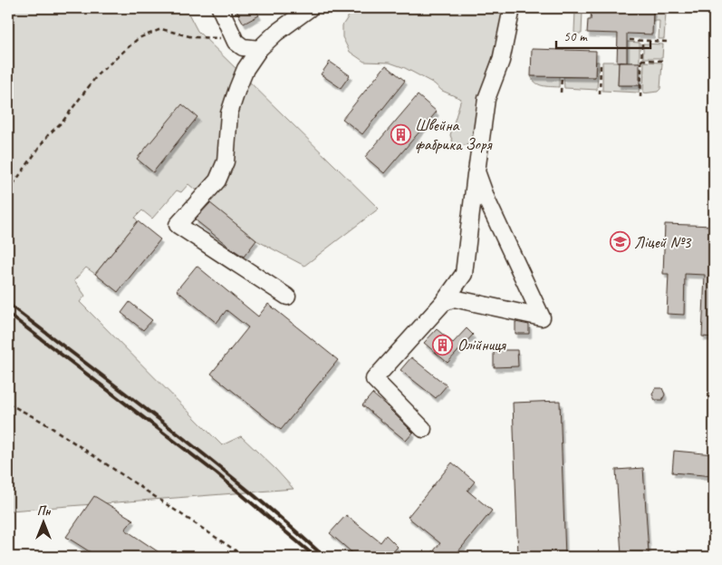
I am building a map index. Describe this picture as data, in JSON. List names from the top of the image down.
{
  "places": {
    "building": ["Швейна фабрика Зоря", "Олійниця"],
    "school or university": ["Ліцей №3"]
  },
  "scale_bar": "50 m",
  "north": "top"
}
